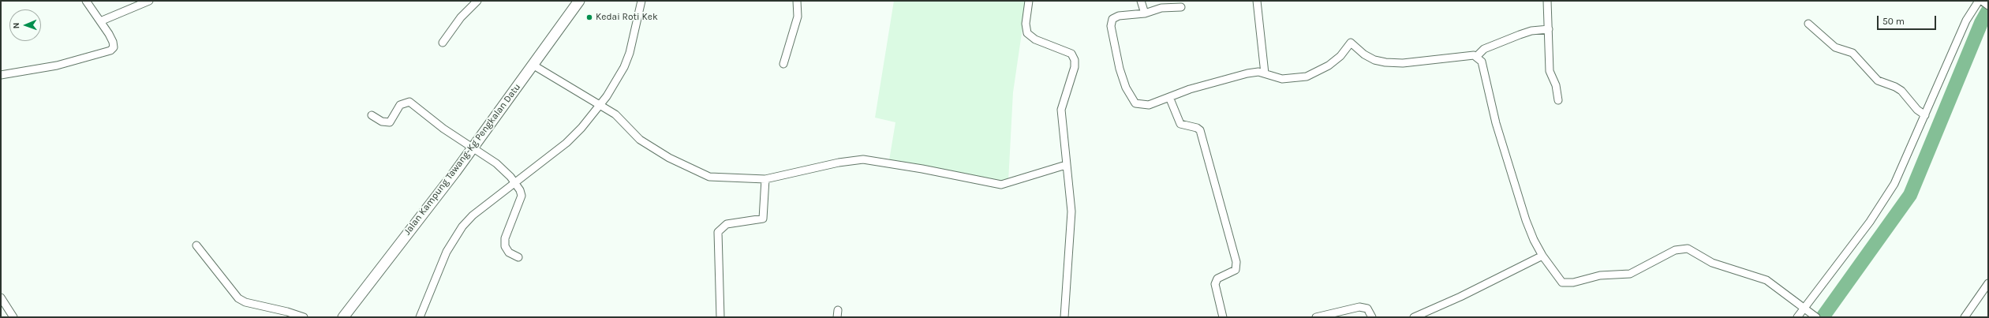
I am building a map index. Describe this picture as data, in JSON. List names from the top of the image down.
{
  "streets": {
    "street": ["Jalan Kampung Tawang-Kg Pengkalan Datu"]
  },
  "places": ["Kedai Roti Kek"],
  "scale_bar": "50 m",
  "north": "left"
}
